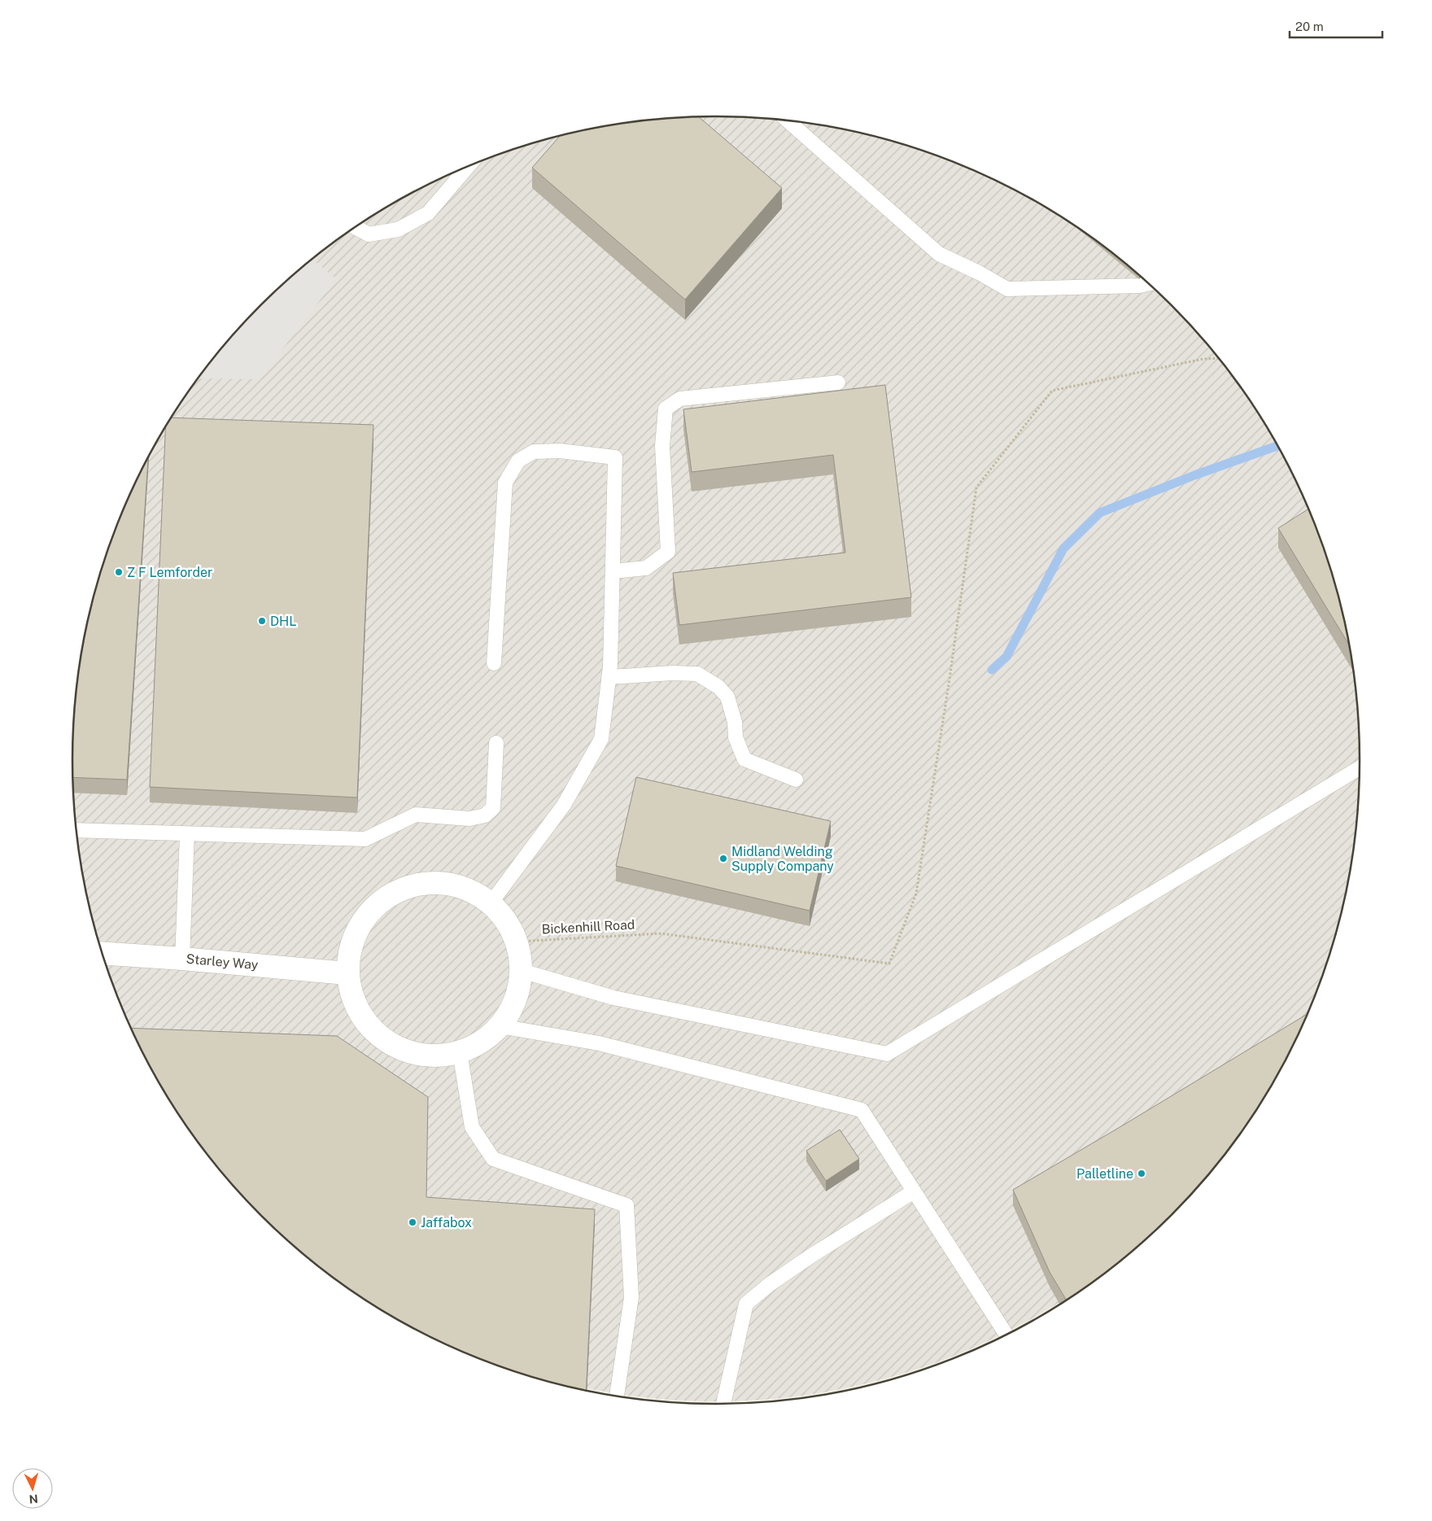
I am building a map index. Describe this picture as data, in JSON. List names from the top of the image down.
{
  "streets": {
    "street": ["Starley Way"],
    "path": ["Bickenhill Road"]
  },
  "places": [
    "Z F Lemforder",
    "DHL",
    "Midland Welding Supply Company",
    "Palletline",
    "Jaffabox"
  ],
  "scale_bar": "20 m",
  "north": "bottom"
}
